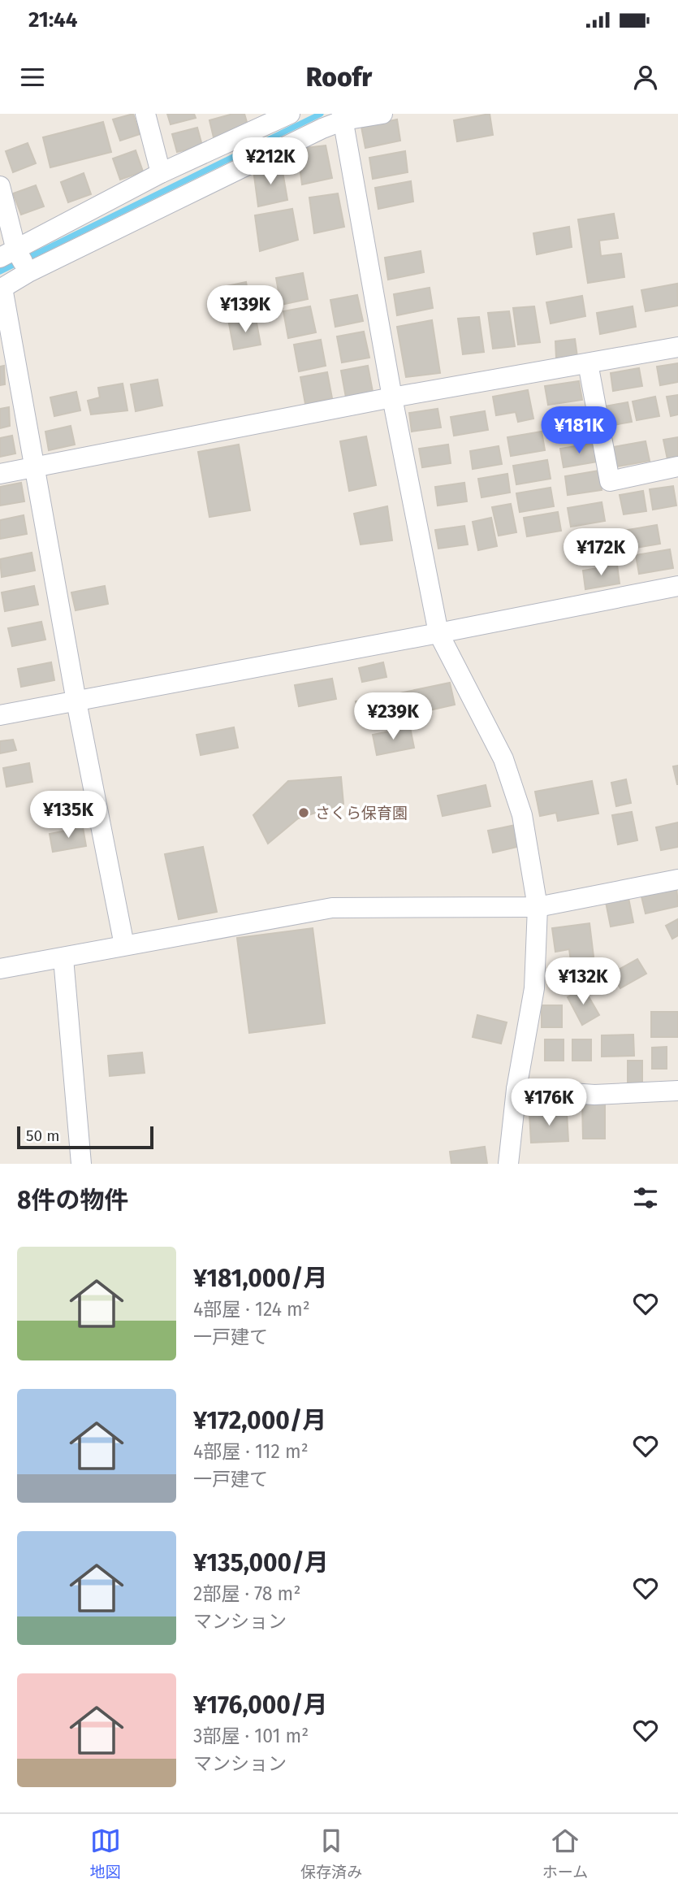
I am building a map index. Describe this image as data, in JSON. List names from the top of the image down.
{
  "places": ["さくら保育園"],
  "scale_bar": "50 m",
  "page": {
    "status": "21:44",
    "header": "Roofr",
    "price": [
      "¥212K",
      "¥139K",
      "¥181K",
      "¥172K",
      "¥239K",
      "¥135K",
      "¥132K",
      "¥176K"
    ],
    "scale": "50 m",
    "heading": "8件の物件",
    "list": [
      {
        "name": "¥181,000/月",
        "note": "4部屋 · 124 m² · 一戸建て"
      },
      {
        "name": "¥172,000/月",
        "note": "4部屋 · 112 m² · 一戸建て"
      },
      {
        "name": "¥135,000/月",
        "note": "2部屋 · 78 m² · マンション"
      },
      {
        "name": "¥176,000/月",
        "note": "3部屋 · 101 m² · マンション"
      }
    ],
    "tabs": ["地図", "保存済み", "ホーム"]
  }
}
